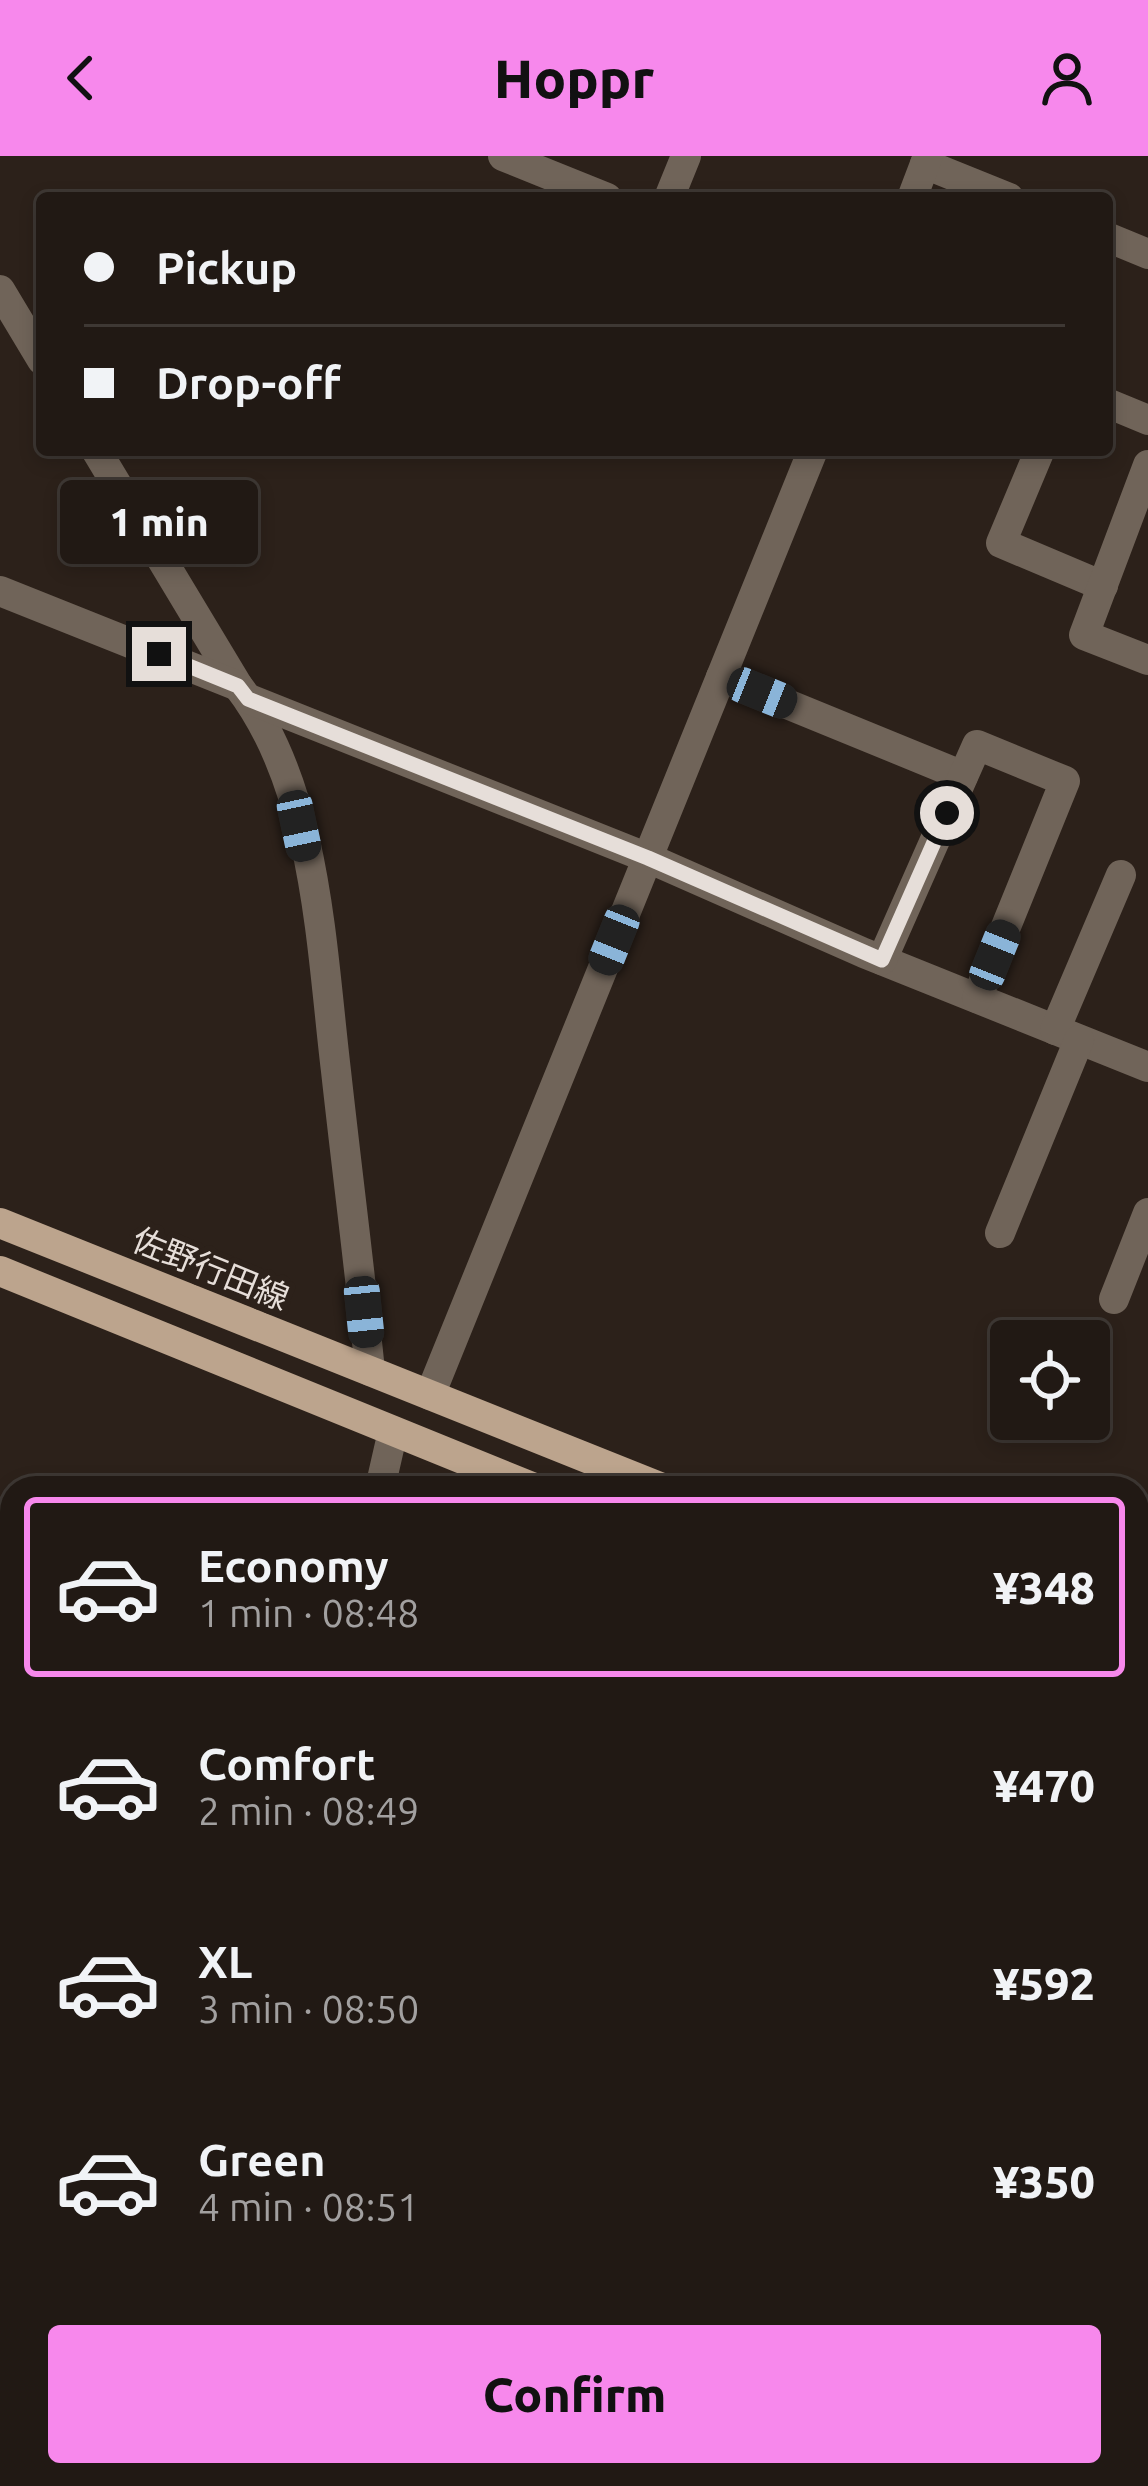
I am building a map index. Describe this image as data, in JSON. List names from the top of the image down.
{
  "streets": {
    "main road": ["佐野行田線"]
  },
  "page": {
    "header": "Hoppr",
    "banner": ["Pickup", "Drop-off"],
    "bubble": "1 min",
    "list": [
      {
        "name": "Economy",
        "note": "1 min · 08:48",
        "value": "¥348"
      },
      {
        "name": "Comfort",
        "note": "2 min · 08:49",
        "value": "¥470"
      },
      {
        "name": "XL",
        "note": "3 min · 08:50",
        "value": "¥592"
      },
      {
        "name": "Green",
        "note": "4 min · 08:51",
        "value": "¥350"
      }
    ],
    "buttons": "Confirm"
  }
}
